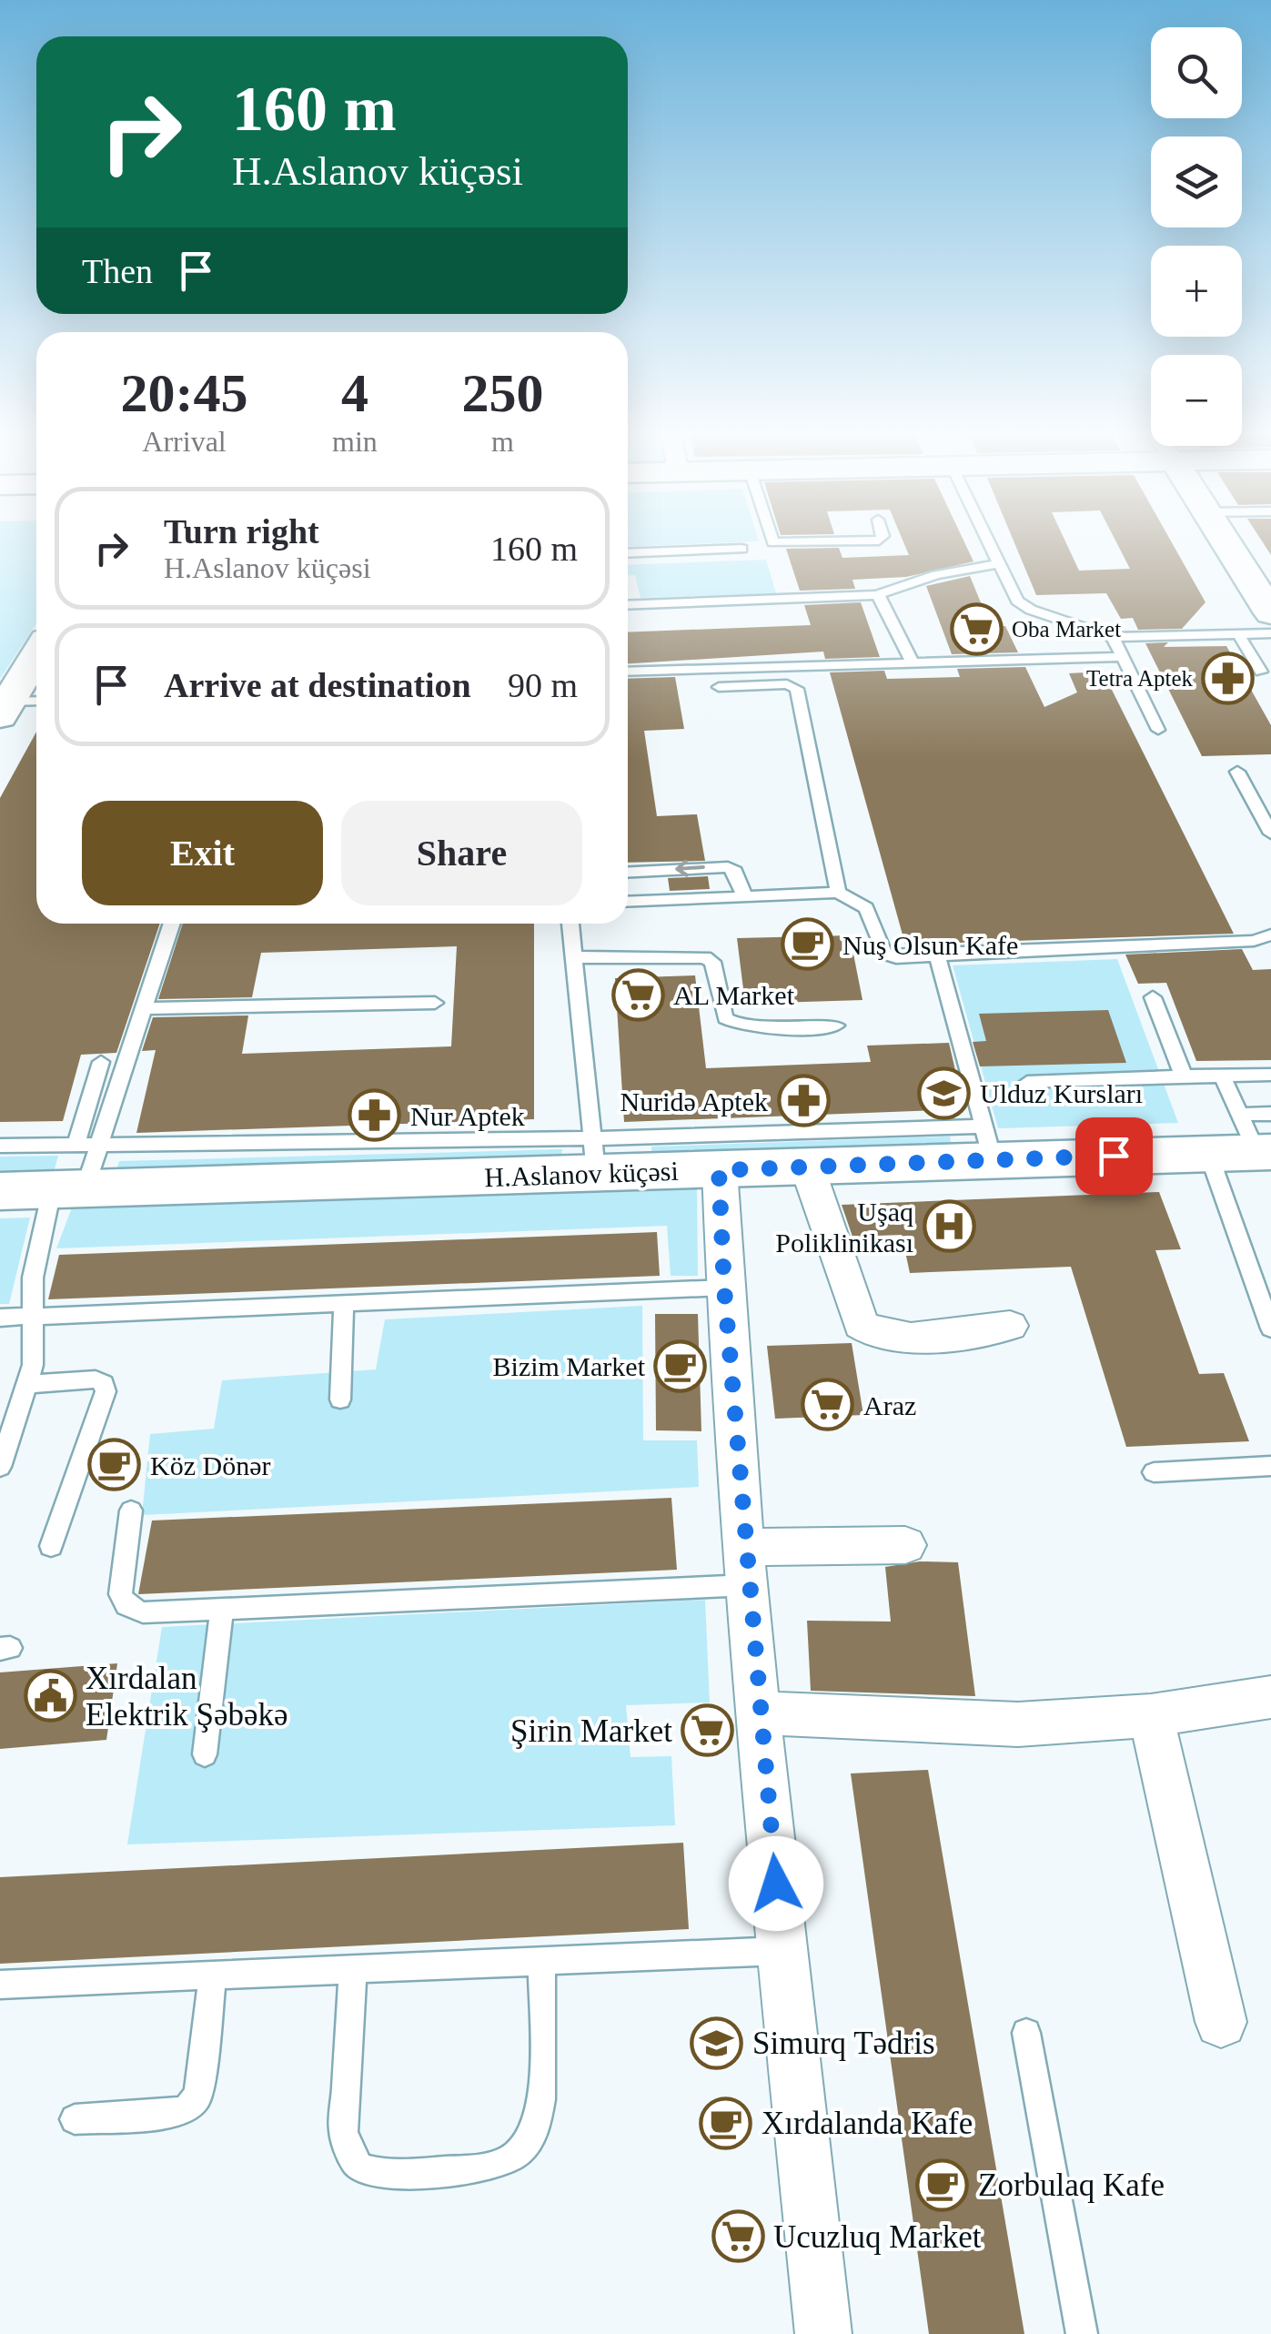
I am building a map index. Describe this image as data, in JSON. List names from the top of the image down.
{
  "streets": {
    "street": ["H.Aslanov küçəsi"]
  },
  "places": {
    "supermarket": [
      "Oba Market",
      "AL Market",
      "Araz",
      "Şirin Market",
      "Ucuzluq Market"
    ],
    "pharmacy": ["Tetra Aptek", "Nuridə Aptek", "Nur Aptek"],
    "cafe": [
      "Nuş Olsun Kafe",
      "Bizim Market",
      "Köz Dönər",
      "Xırdalanda Kafe",
      "Zorbulaq Kafe"
    ],
    "school or university": ["Ulduz Kursları", "Simurq Tədris"],
    "hospital": ["Uşaq Poliklinikası"],
    "public building": ["Xırdalan Elektrik Şəbəkə"]
  },
  "page": {
    "map_buttons": ["+", "−"],
    "turn": ["160 m", "H.Aslanov küçəsi"],
    "then": "Then",
    "eta": [
      "20:45",
      "Arrival",
      "4",
      "min",
      "250",
      "m"
    ],
    "list": [
      {
        "name": "Turn right",
        "note": "H.Aslanov küçəsi",
        "value": "160 m"
      },
      {
        "name": "Arrive at destination",
        "value": "90 m"
      }
    ],
    "buttons": ["Exit", "Share"]
  }
}
